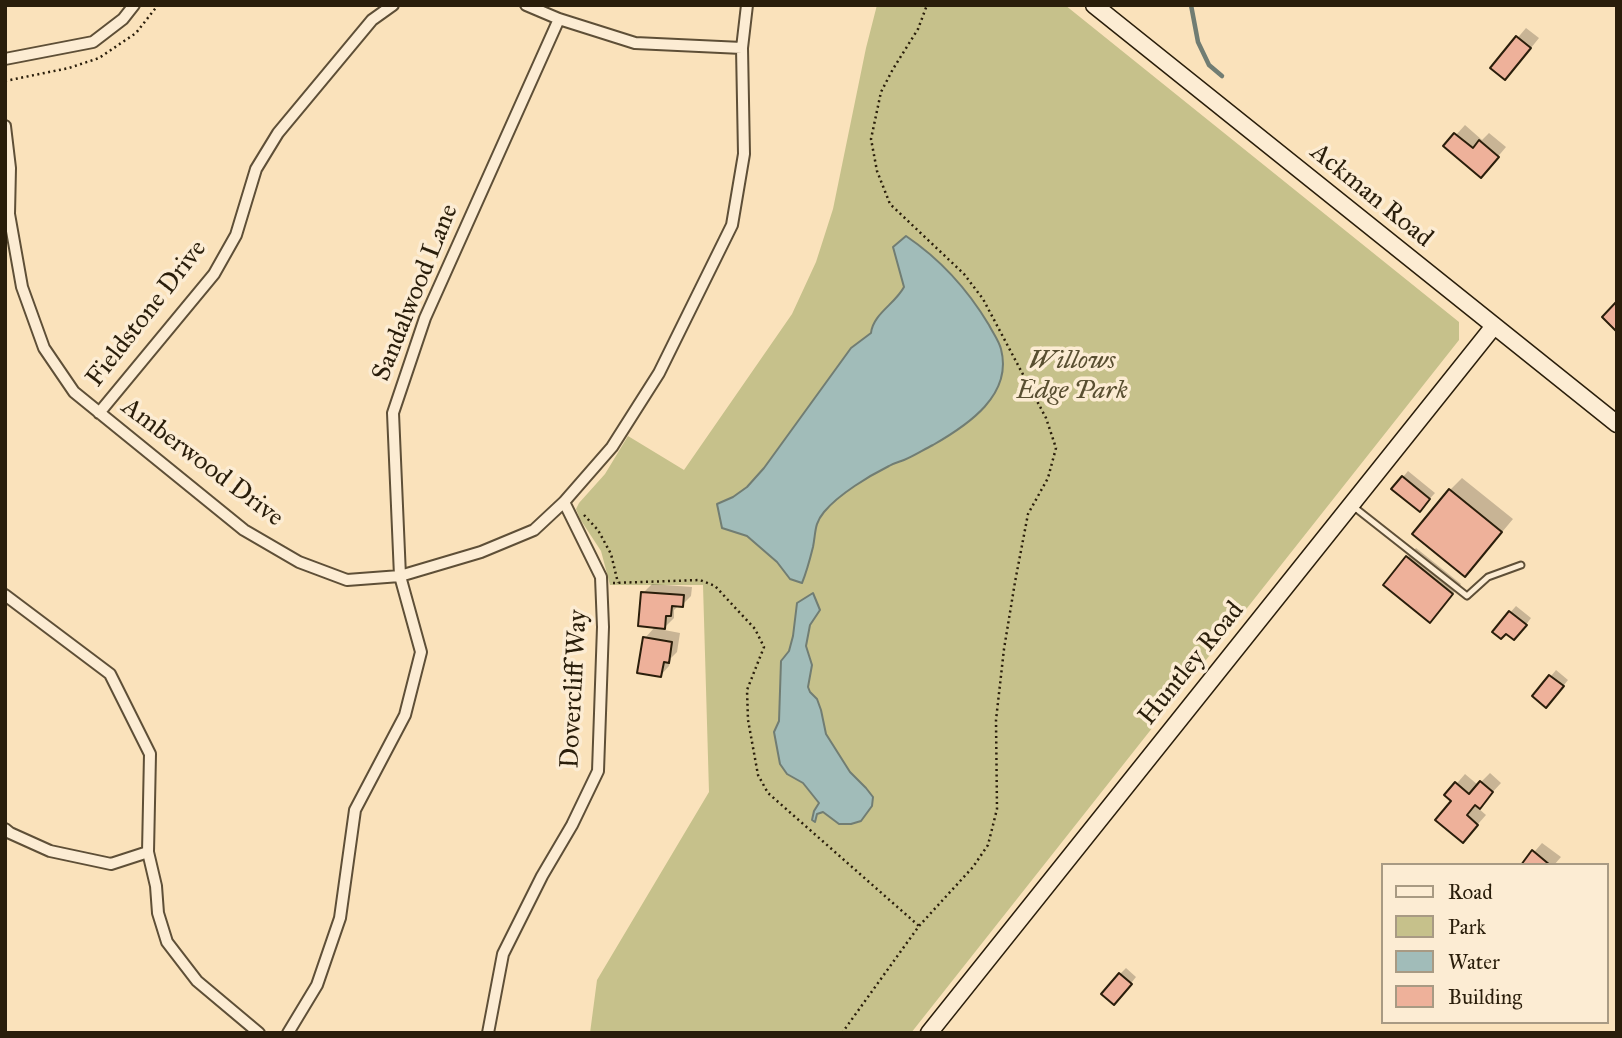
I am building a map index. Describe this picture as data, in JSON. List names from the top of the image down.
{
  "streets": {
    "street": [
      "Ackman Road",
      "Sandalwood Lane",
      "Fieldstone Drive",
      "Amberwood Drive",
      "Huntley Road",
      "Dovercliff Way"
    ]
  },
  "crossings": [
    ["Ackman Road", "Huntley Road"],
    ["Sandalwood Lane", "Amberwood Drive"],
    ["Fieldstone Drive", "Amberwood Drive"],
    ["Amberwood Drive", "Dovercliff Way"]
  ],
  "parks": ["Willows Edge Park"],
  "legend": [
    "Road",
    "Park",
    "Water",
    "Building"
  ]
}
